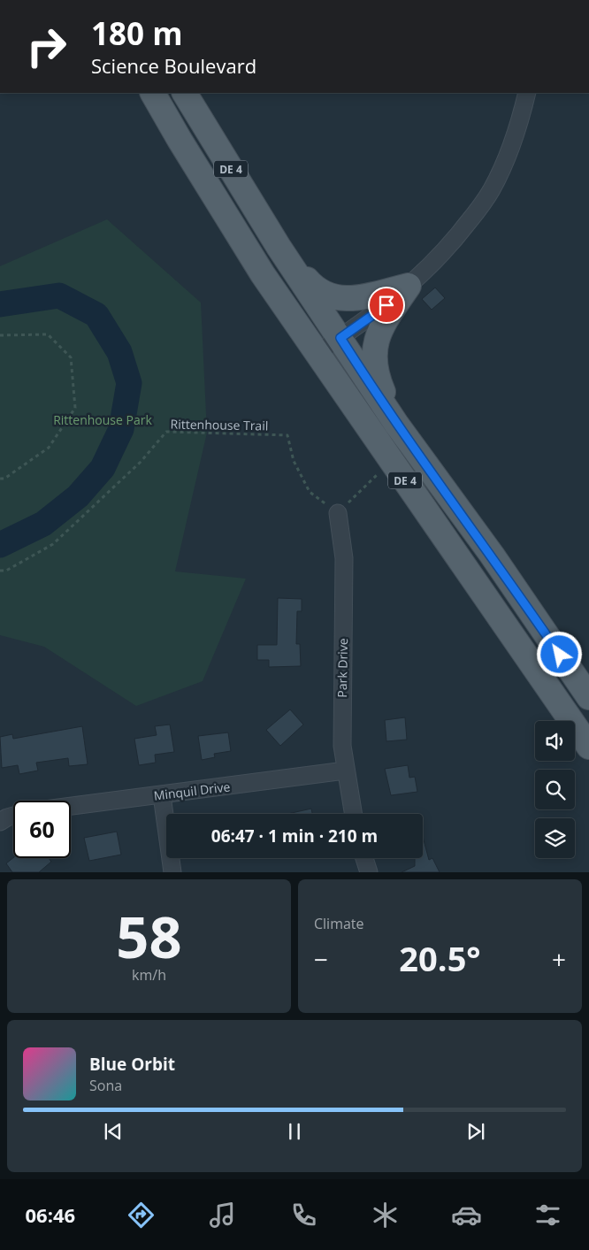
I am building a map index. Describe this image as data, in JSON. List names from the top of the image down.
{
  "streets": {
    "main road": ["DE 4"],
    "street": ["Park Drive", "Minquil Drive"],
    "path": ["Rittenhouse Trail"]
  },
  "crossings": [
    ["Rittenhouse Trail", "Park Drive"],
    ["Park Drive", "Minquil Drive"]
  ],
  "parks": ["Rittenhouse Park"],
  "page": {
    "turn": ["180 m", "Science Boulevard"],
    "limit": "60",
    "trip": "06:47 · 1 min · 210 m",
    "tile": [
      ["58", "km/h"],
      "Climate"
    ],
    "heat": ["−", "20.5°", "+"],
    "song": ["Blue Orbit", "Sona"],
    "tabs": "06:46"
  }
}
